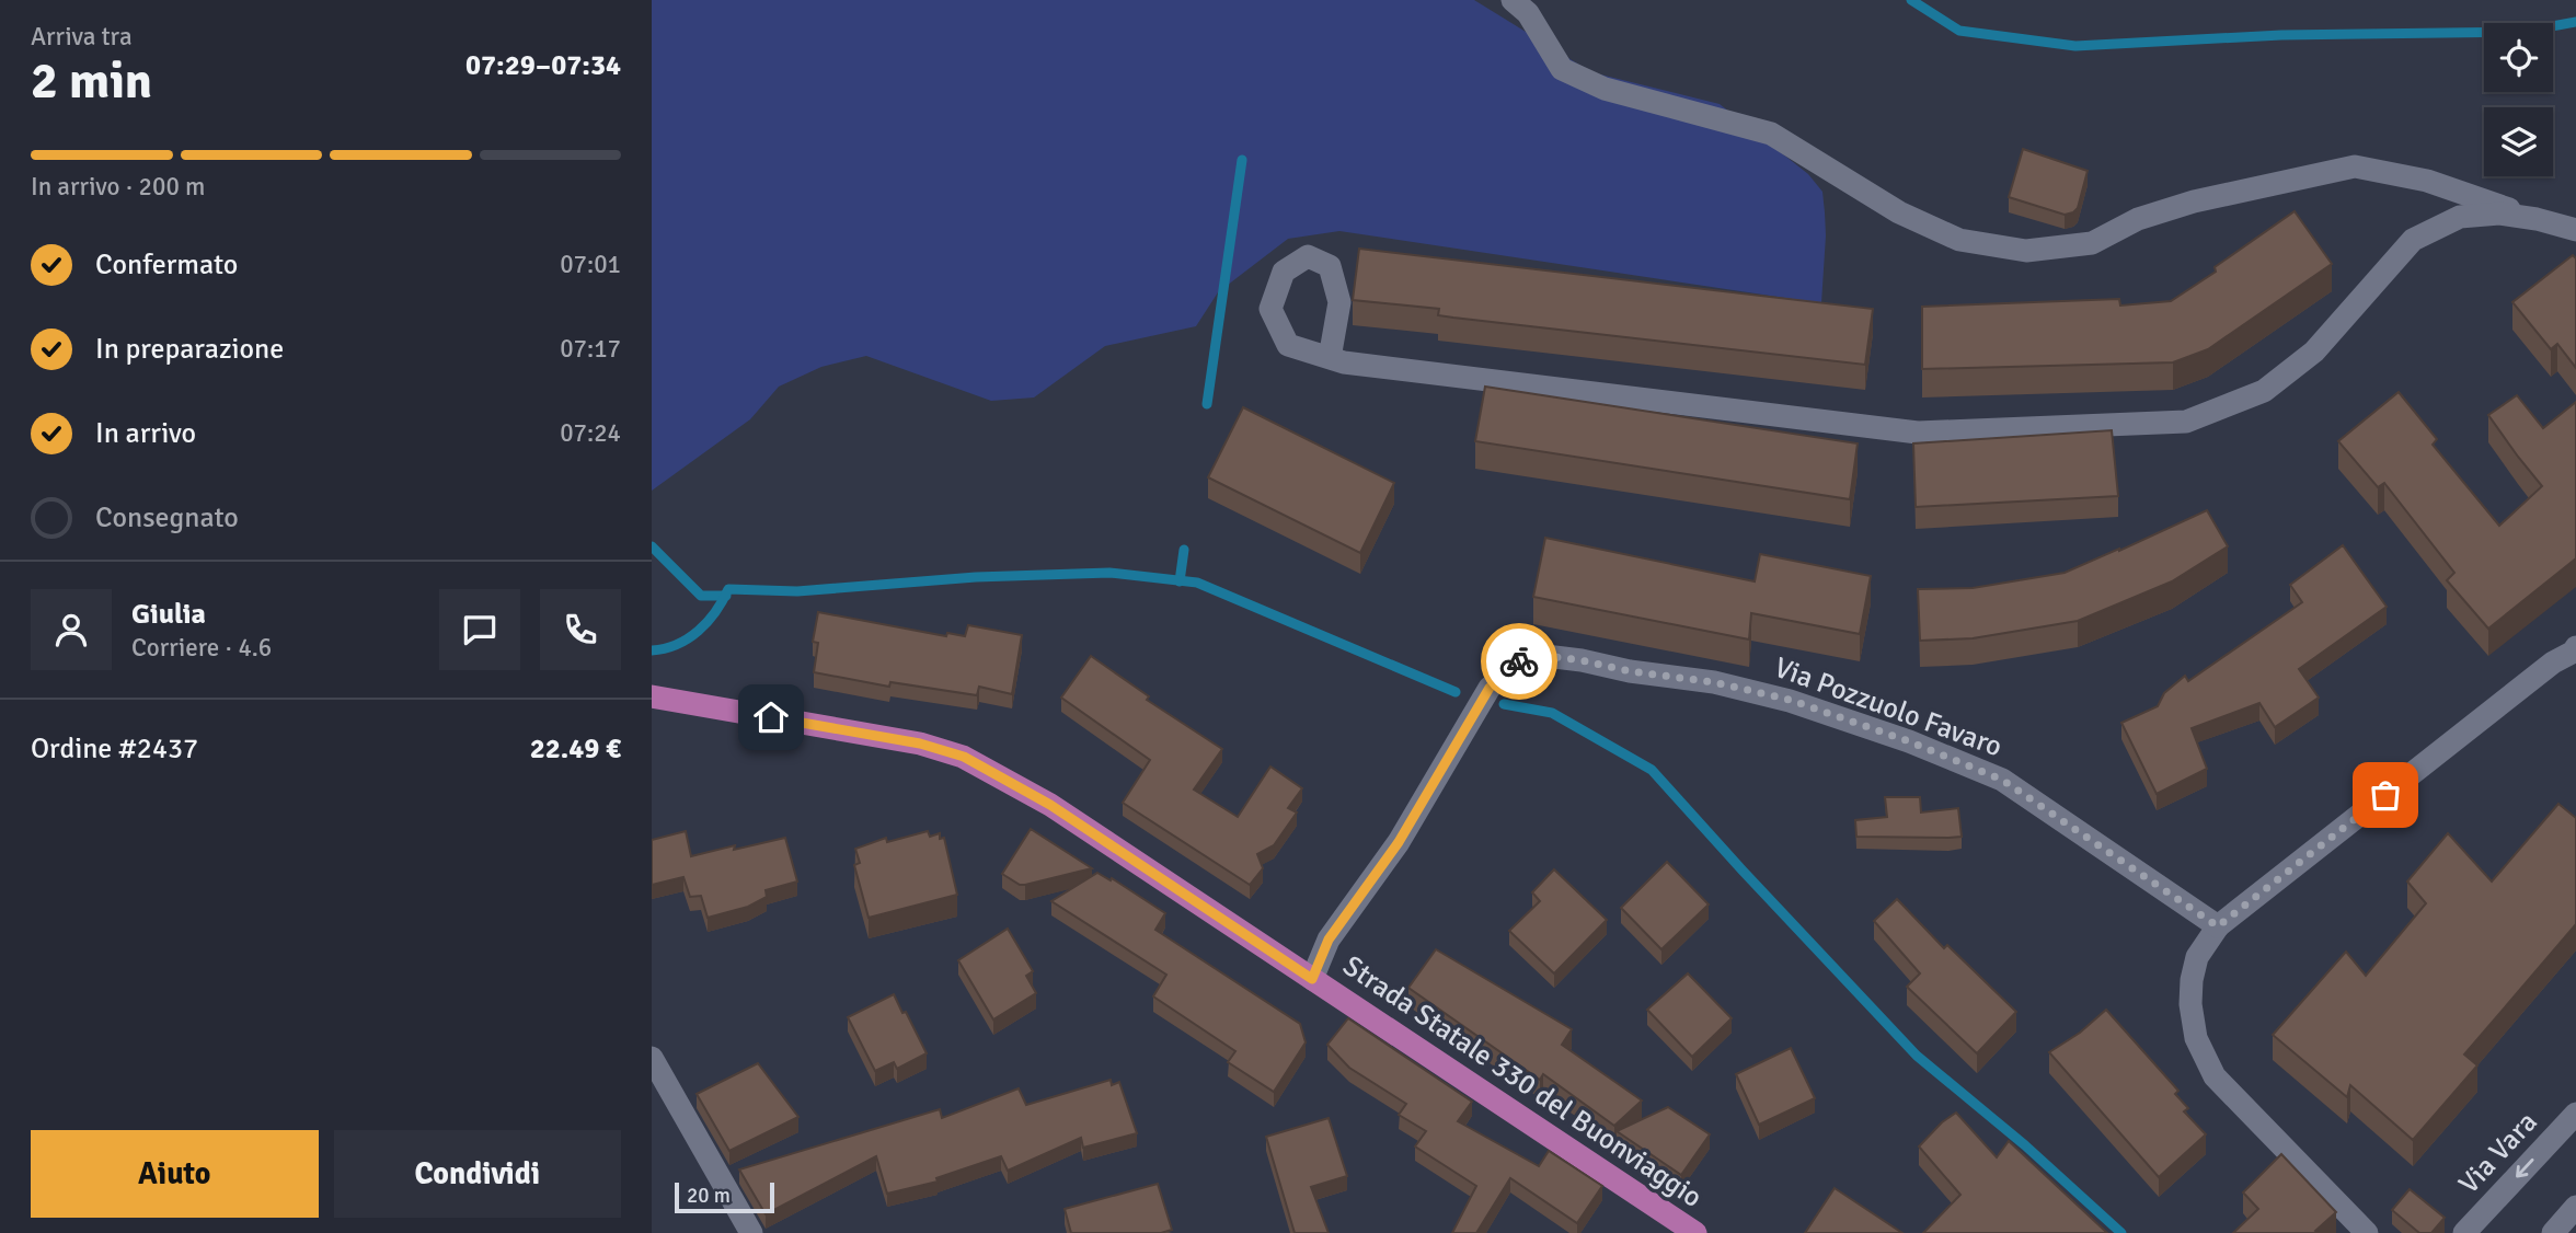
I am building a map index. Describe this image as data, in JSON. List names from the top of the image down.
{
  "streets": {
    "main road": ["Strada Statale 330 del Buonviaggio"],
    "street": ["Via Pozzuolo Favaro", "Via Vara"]
  },
  "crossings": [
    ["Via Pozzuolo Favaro", "Strada Statale 330 del Buonviaggio"]
  ],
  "one_way": ["Via Vara"],
  "scale_bar": "20 m",
  "page": {
    "heading": ["2 min", "Arriva tra", "07:29–07:34"],
    "panel": [
      "Giulia",
      "Corriere · 4.6",
      "Ordine #2437",
      "22.49 €"
    ],
    "bar": "In arrivo · 200 m",
    "list": [
      ["Confermato", "07:01"],
      ["In preparazione", "07:17"],
      ["In arrivo", "07:24"],
      "Consegnato"
    ],
    "buttons": ["Aiuto", "Condividi"],
    "scale": "20 m"
  }
}
